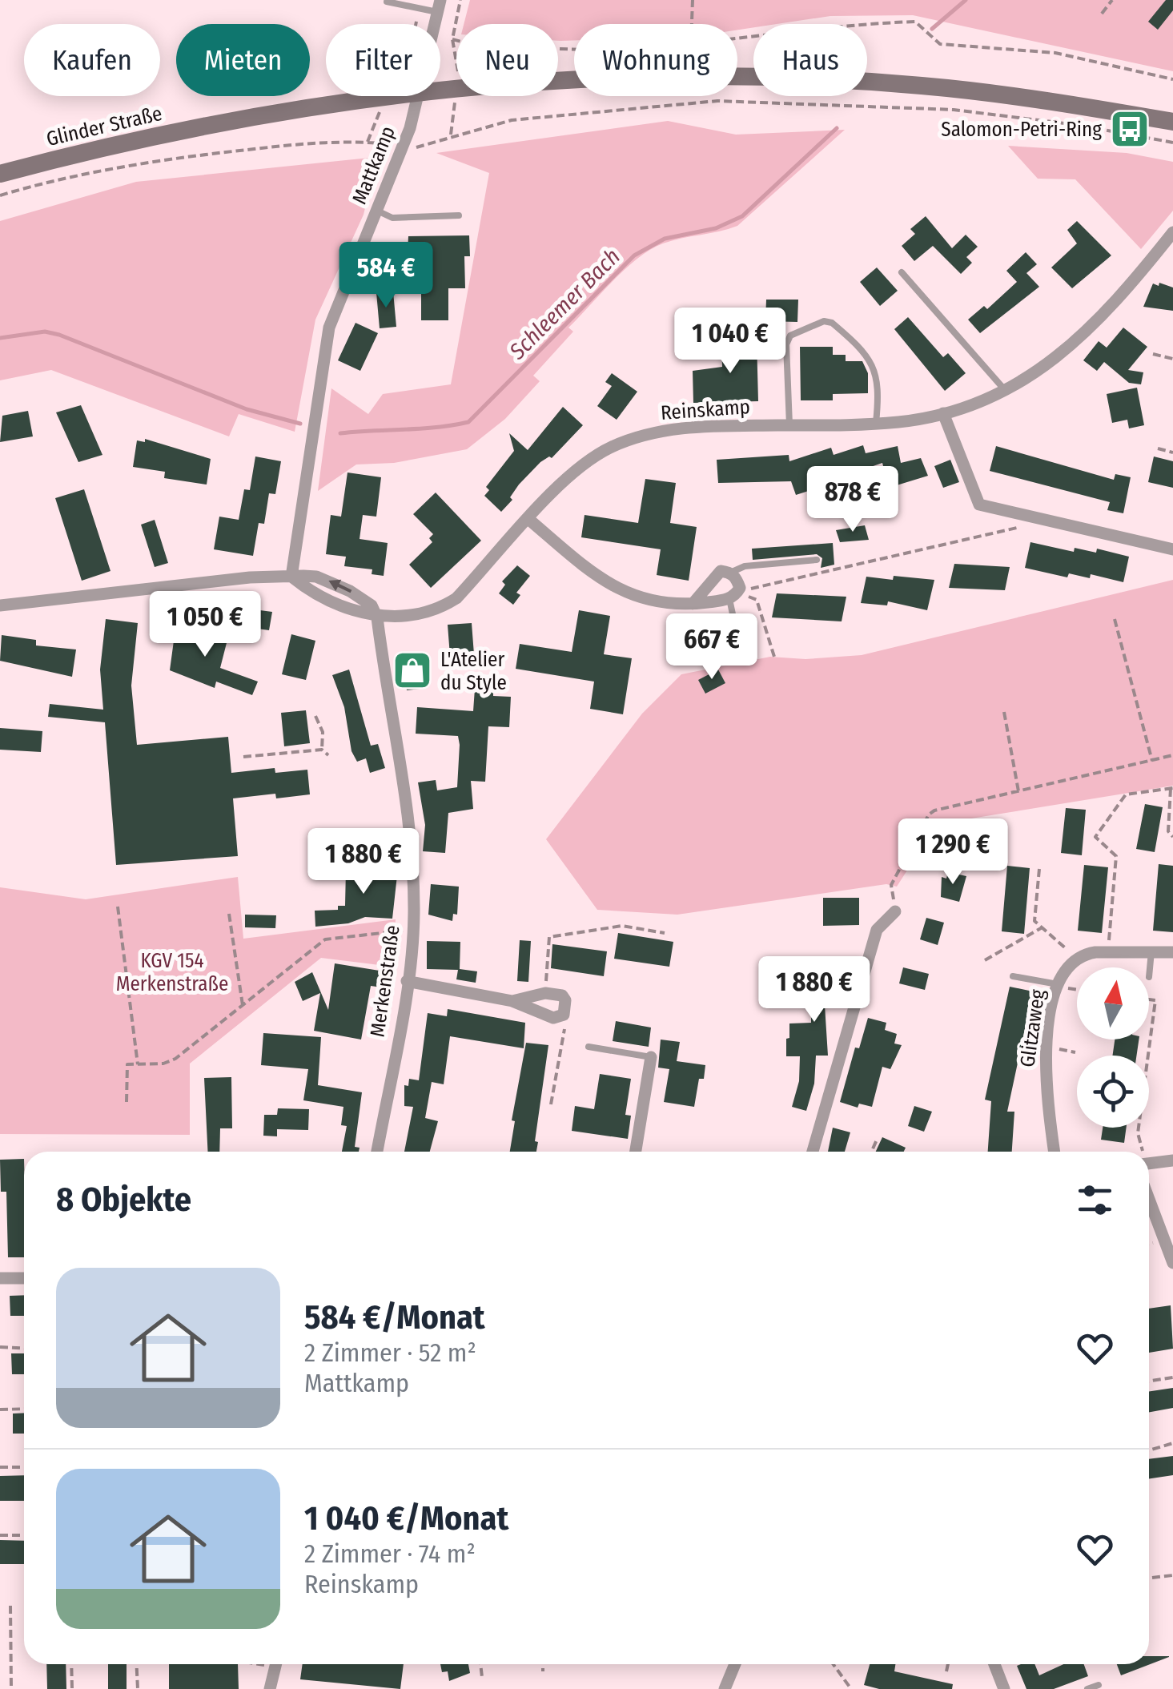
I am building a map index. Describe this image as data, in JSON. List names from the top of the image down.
{
  "streets": {
    "main road": ["Glinder Straße"],
    "street": [
      "Mattkamp",
      "Reinskamp",
      "Merkenstraße",
      "Glitzaweg"
    ]
  },
  "crossings": [
    ["Reinskamp", "Merkenstraße"]
  ],
  "water": ["Schleemer Bach"],
  "parks": ["KGV 154 Merkenstraße"],
  "places": {
    "bus stop": ["Salomon-Petri-Ring"],
    "shop": ["L'Atelier du Style"]
  },
  "north": "top",
  "page": {
    "chip": [
      "Kaufen",
      "Mieten",
      "Filter",
      "Neu",
      "Wohnung",
      "Haus"
    ],
    "price": [
      "584 €",
      "1 040 €",
      "878 €",
      "1 050 €",
      "667 €",
      "1 290 €",
      "1 880 €",
      "1 880 €"
    ],
    "heading": "8 Objekte",
    "list": [
      {
        "name": "584 €/Monat",
        "note": "2 Zimmer · 52 m² · Mattkamp"
      },
      {
        "name": "1 040 €/Monat",
        "note": "2 Zimmer · 74 m² · Reinskamp"
      }
    ]
  }
}
